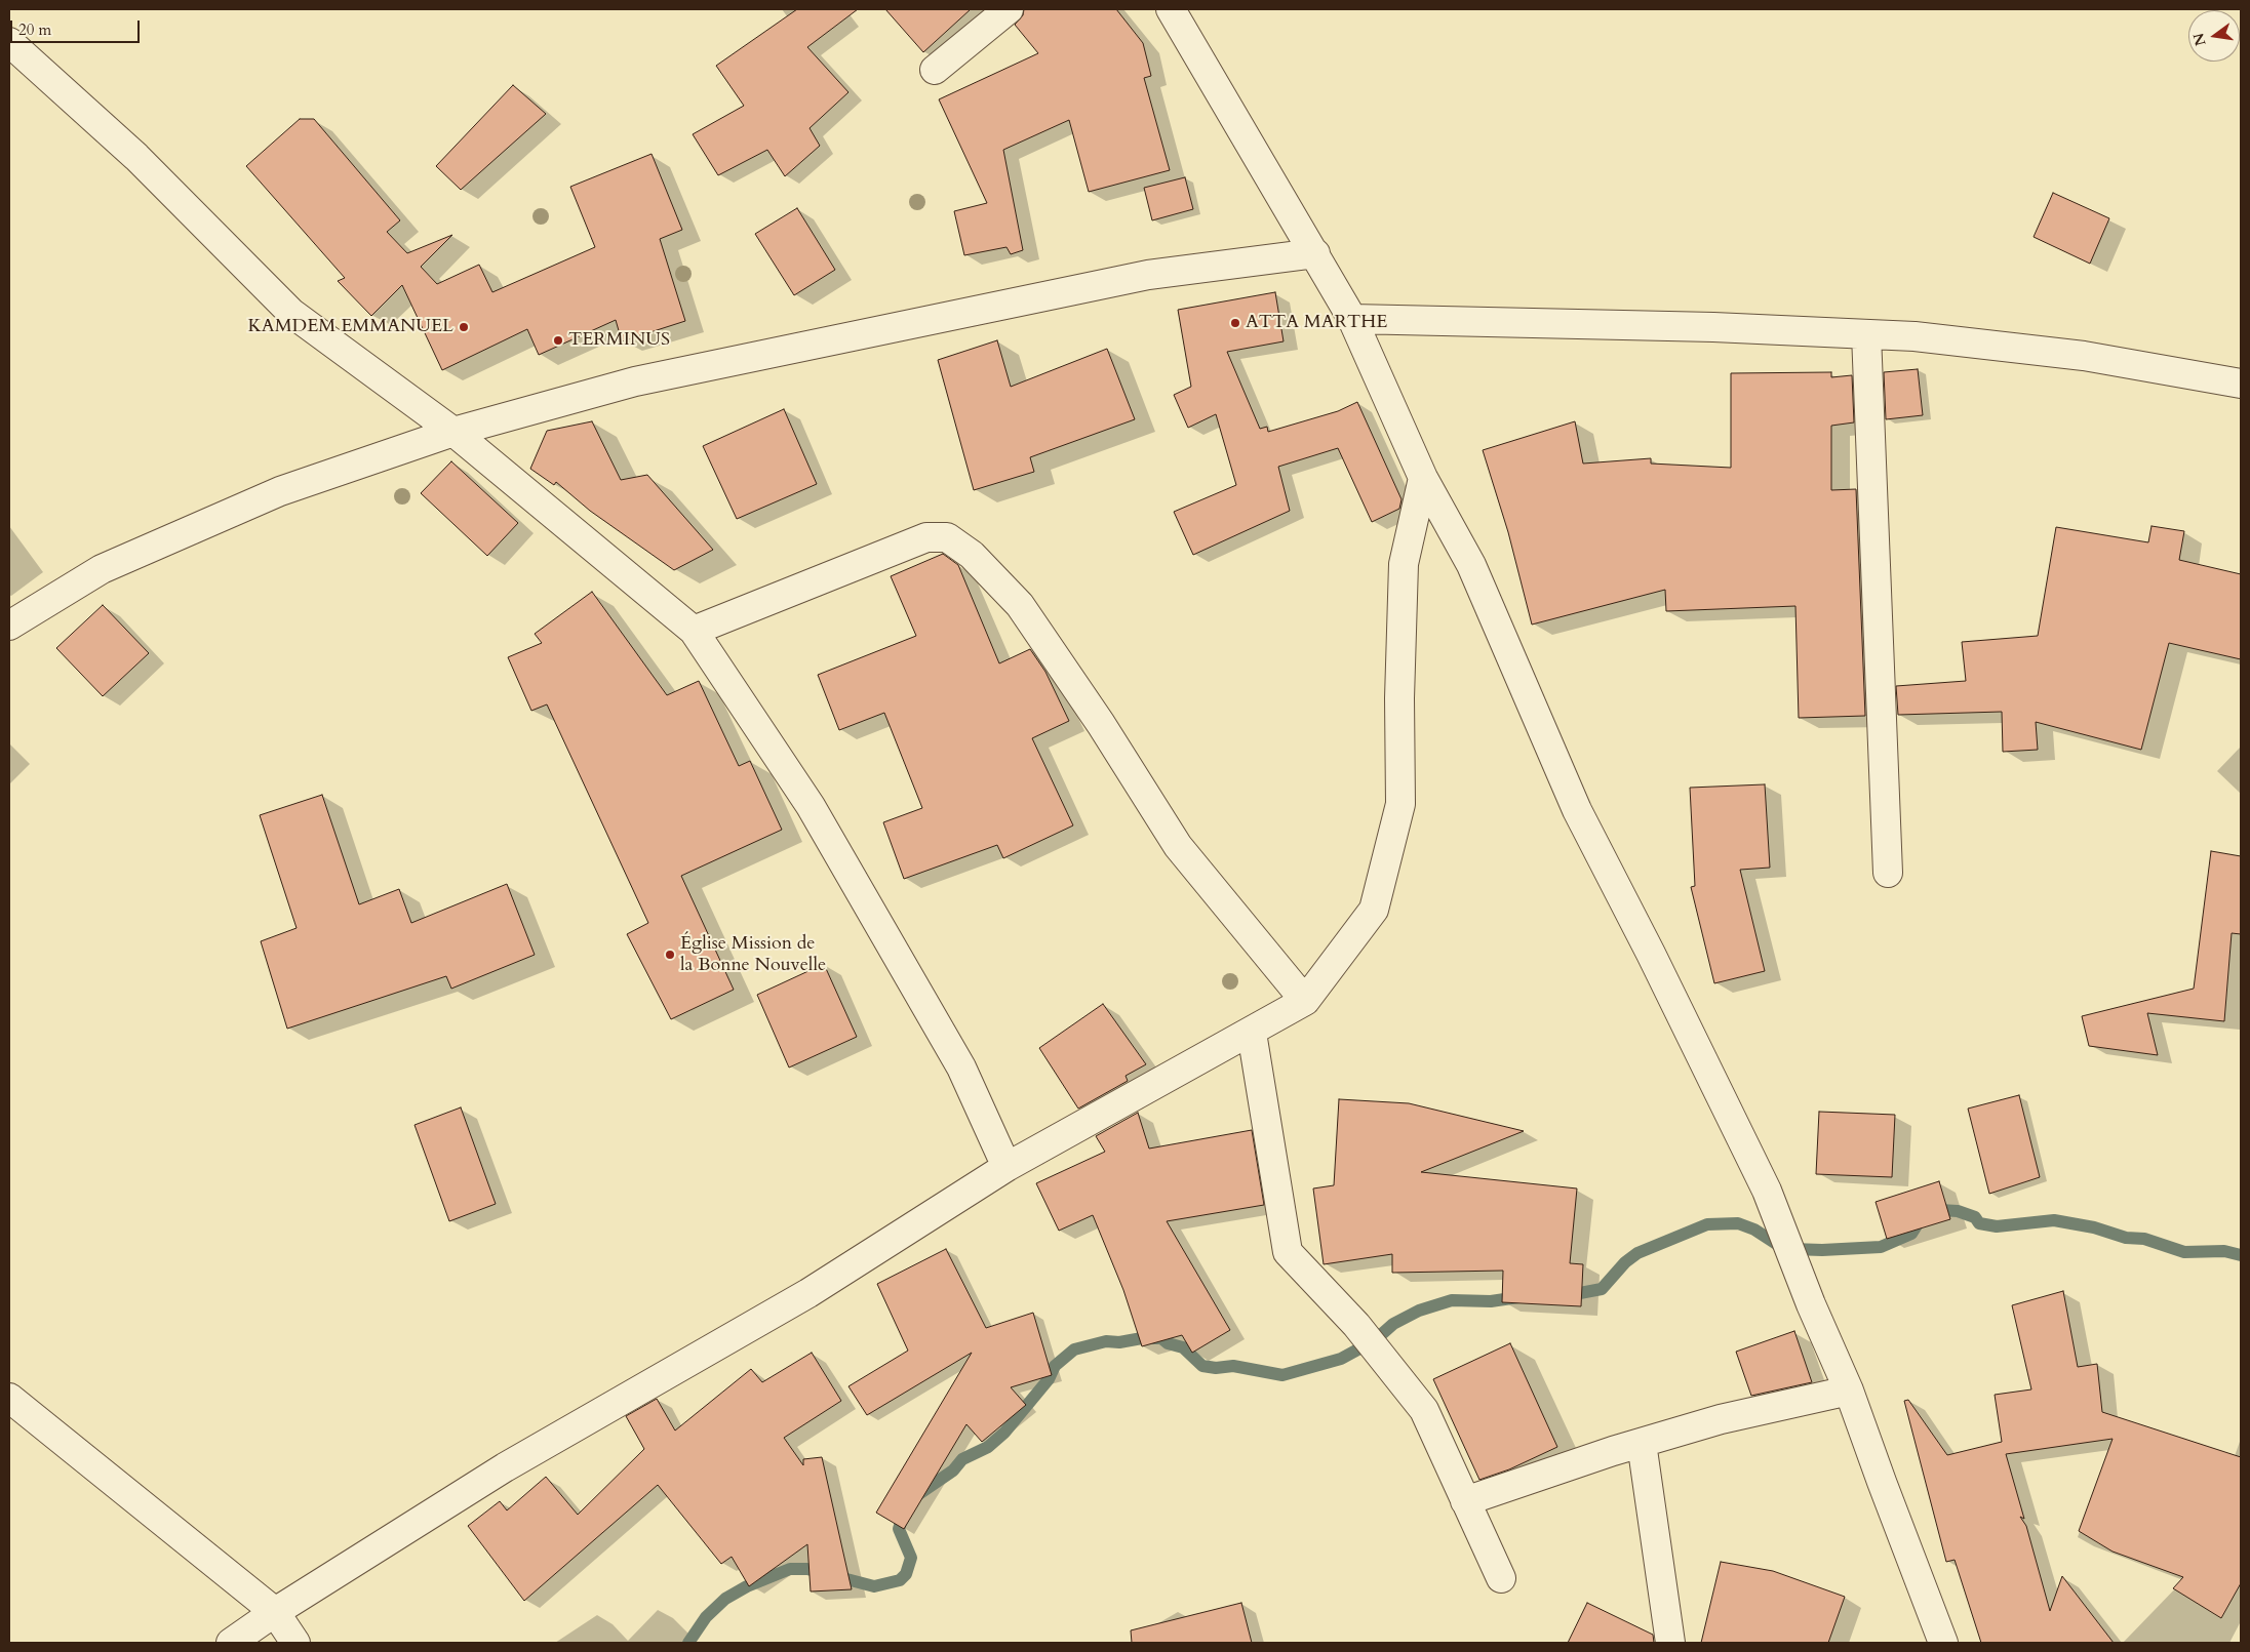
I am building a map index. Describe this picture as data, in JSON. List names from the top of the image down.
{
  "places": [
    "ATTA MARTHE",
    "KAMDEM EMMANUEL",
    "TERMINUS",
    "Église Mission de la Bonne Nouvelle"
  ],
  "scale_bar": "20 m",
  "north": "left"
}
